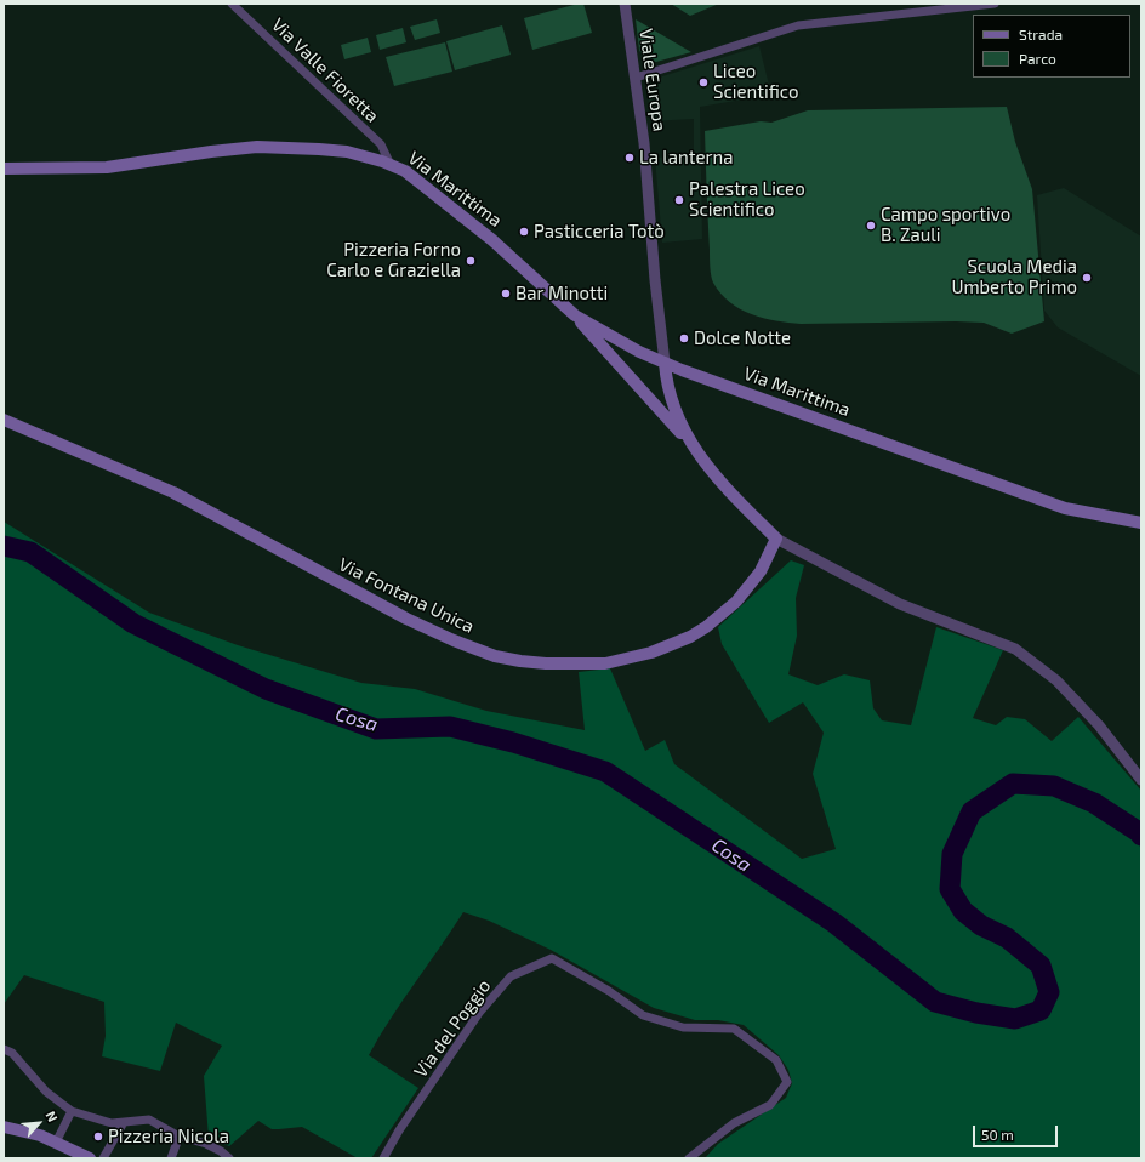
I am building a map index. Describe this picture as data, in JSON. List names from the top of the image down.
{
  "streets": {
    "main road": ["Via Marittima", "Via Fontana Unica"],
    "street": ["Via Valle Fioretta", "Viale Europa", "Via del Poggio"]
  },
  "crossings": [
    ["Via Valle Fioretta", "Via Marittima"],
    ["Viale Europa", "Via Marittima"]
  ],
  "water": ["Cosa"],
  "places": [
    "Liceo Scientifico",
    "La lanterna",
    "Palestra Liceo Scientifico",
    "Campo sportivo B. Zauli",
    "Pasticceria Totò",
    "Pizzeria Forno Carlo e Graziella",
    "Scuola Media Umberto Primo",
    "Bar Minotti",
    "Dolce Notte",
    "Pizzeria Nicola"
  ],
  "legend": ["Strada", "Parco"],
  "scale_bar": "50 m",
  "north": "top right"
}
